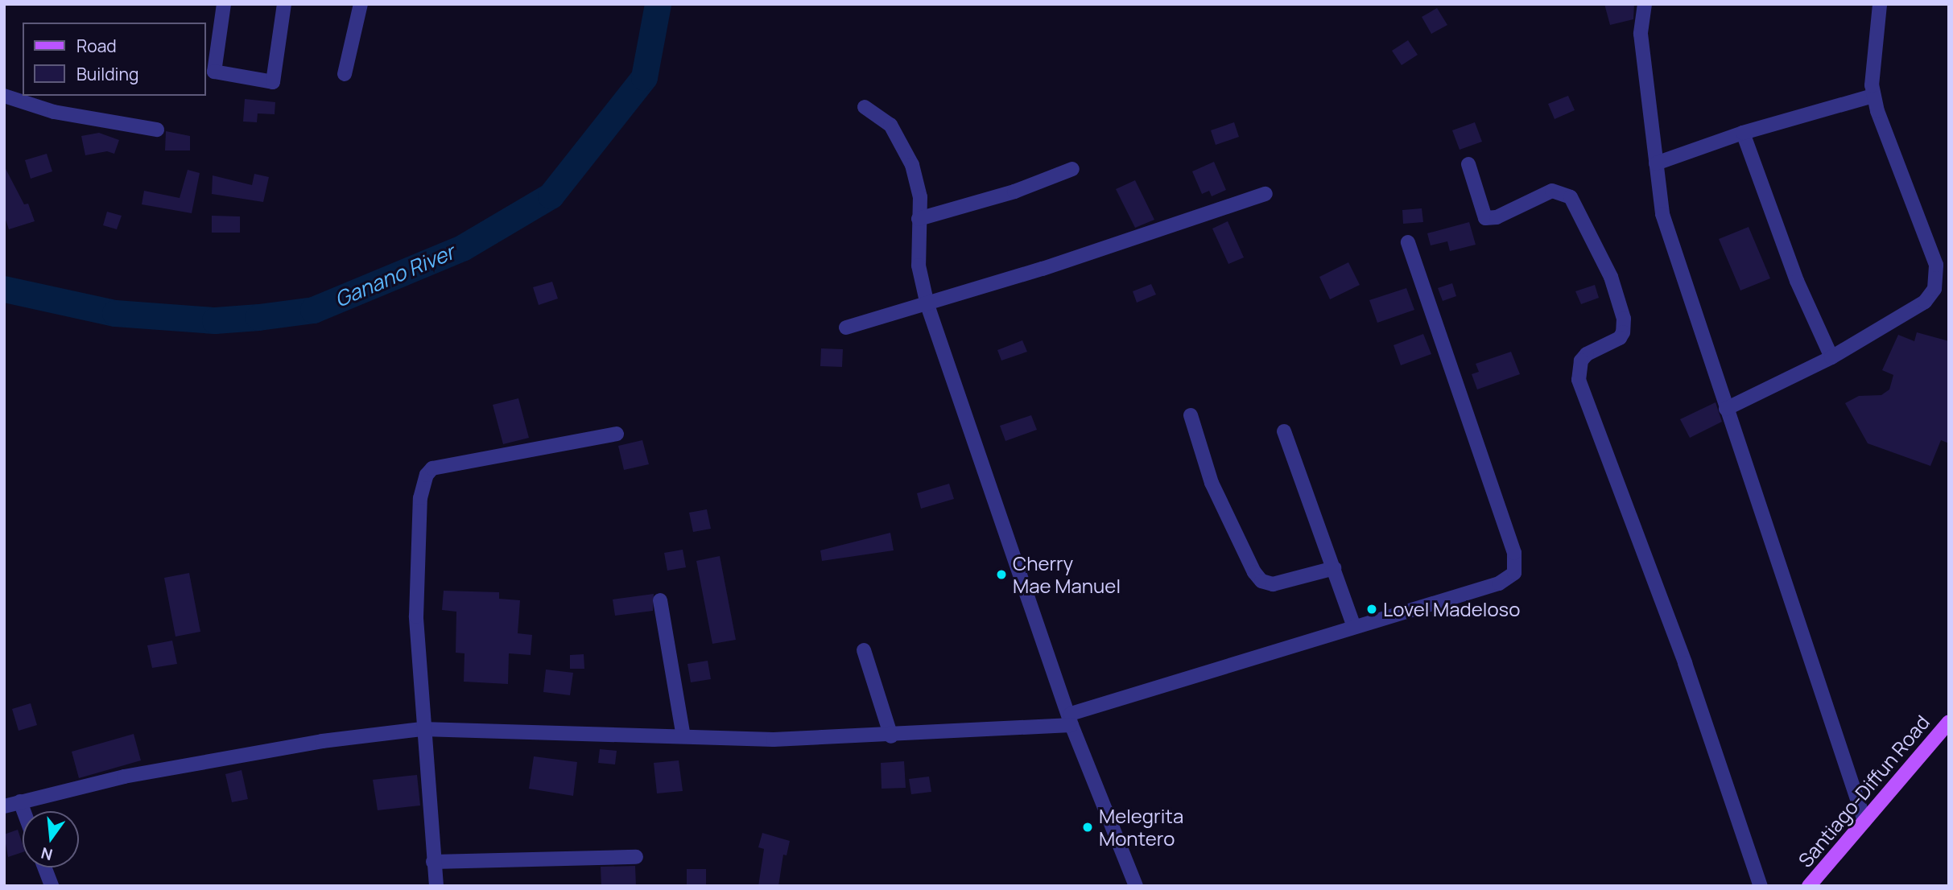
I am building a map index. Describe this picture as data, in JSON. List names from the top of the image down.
{
  "streets": {
    "main road": ["Santiago-Diffun Road"]
  },
  "water": ["Ganano River"],
  "places": ["Cherry Mae Manuel", "Lovel Madeloso", "Melegrita Montero"],
  "legend": ["Road", "Building"],
  "north": "bottom"
}
